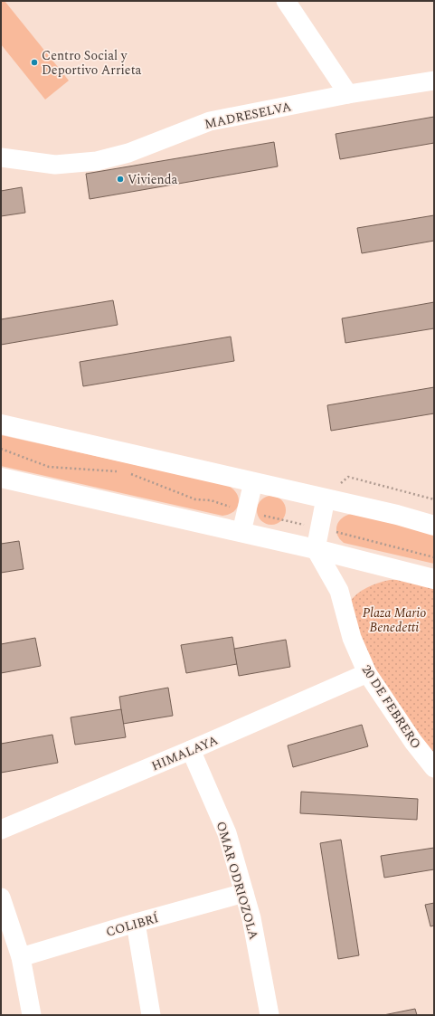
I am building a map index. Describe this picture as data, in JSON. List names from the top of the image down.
{
  "streets": {
    "street": [
      "MADRESELVA",
      "20 DE FEBRERO",
      "HIMALAYA",
      "OMAR ODRIOZOLA",
      "COLIBRÍ"
    ]
  },
  "crossings": [
    ["20 DE FEBRERO", "HIMALAYA"],
    ["HIMALAYA", "OMAR ODRIOZOLA"],
    ["OMAR ODRIOZOLA", "COLIBRÍ"]
  ],
  "parks": ["Plaza Mario Benedetti"],
  "places": ["Centro Social y Deportivo Arrieta", "Vivienda"]
}
